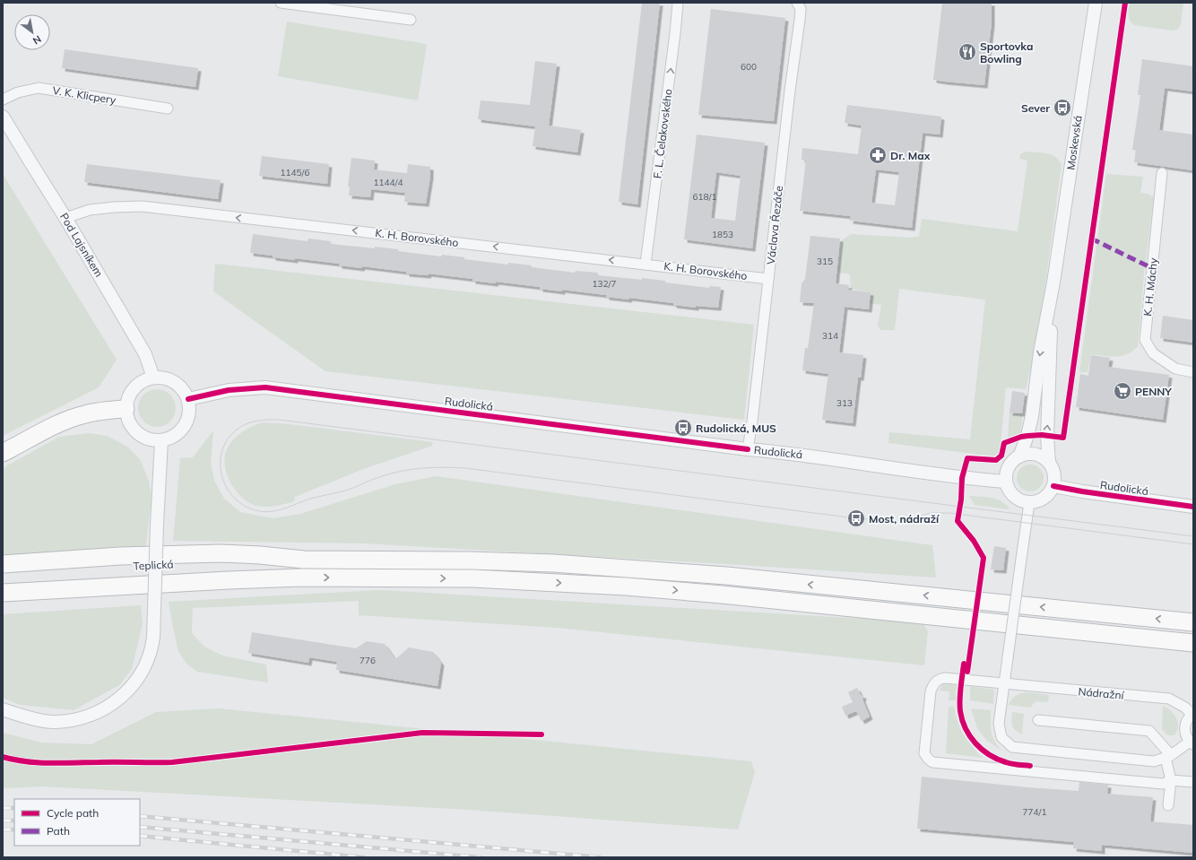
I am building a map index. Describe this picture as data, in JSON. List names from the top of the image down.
{
  "streets": {
    "highway": ["Teplická"],
    "street": [
      "V. K. Klicpery",
      "F. L. Čelakovského",
      "Moskevská",
      "Václava Řezáče",
      "K. H. Borovského",
      "Pod Lajsníkem",
      "K. H. Máchy",
      "Rudolická",
      "Nádražní"
    ]
  },
  "crossings": [
    ["F. L. Čelakovského", "K. H. Borovského"],
    ["Moskevská", "Rudolická"],
    ["Václava Řezáče", "K. H. Borovského"],
    ["Václava Řezáče", "Rudolická"],
    ["K. H. Borovského", "Pod Lajsníkem"],
    ["Pod Lajsníkem", "Rudolická"]
  ],
  "one_way": ["F. L. Čelakovského", "K. H. Borovského"],
  "places": {
    "restaurant": ["Sportovka Bowling"],
    "bus stop": ["Sever", "Rudolická, MUS", "Most, nádraží"],
    "pharmacy": ["Dr. Max"],
    "supermarket": ["PENNY"]
  },
  "house_numbers": [
    "600",
    "1145/6",
    "1144/4",
    "618/1",
    "1853",
    "315",
    "132/7",
    "314",
    "313",
    "776",
    "774/1"
  ],
  "legend": ["Cycle path", "Path"],
  "north": "bottom right"
}
